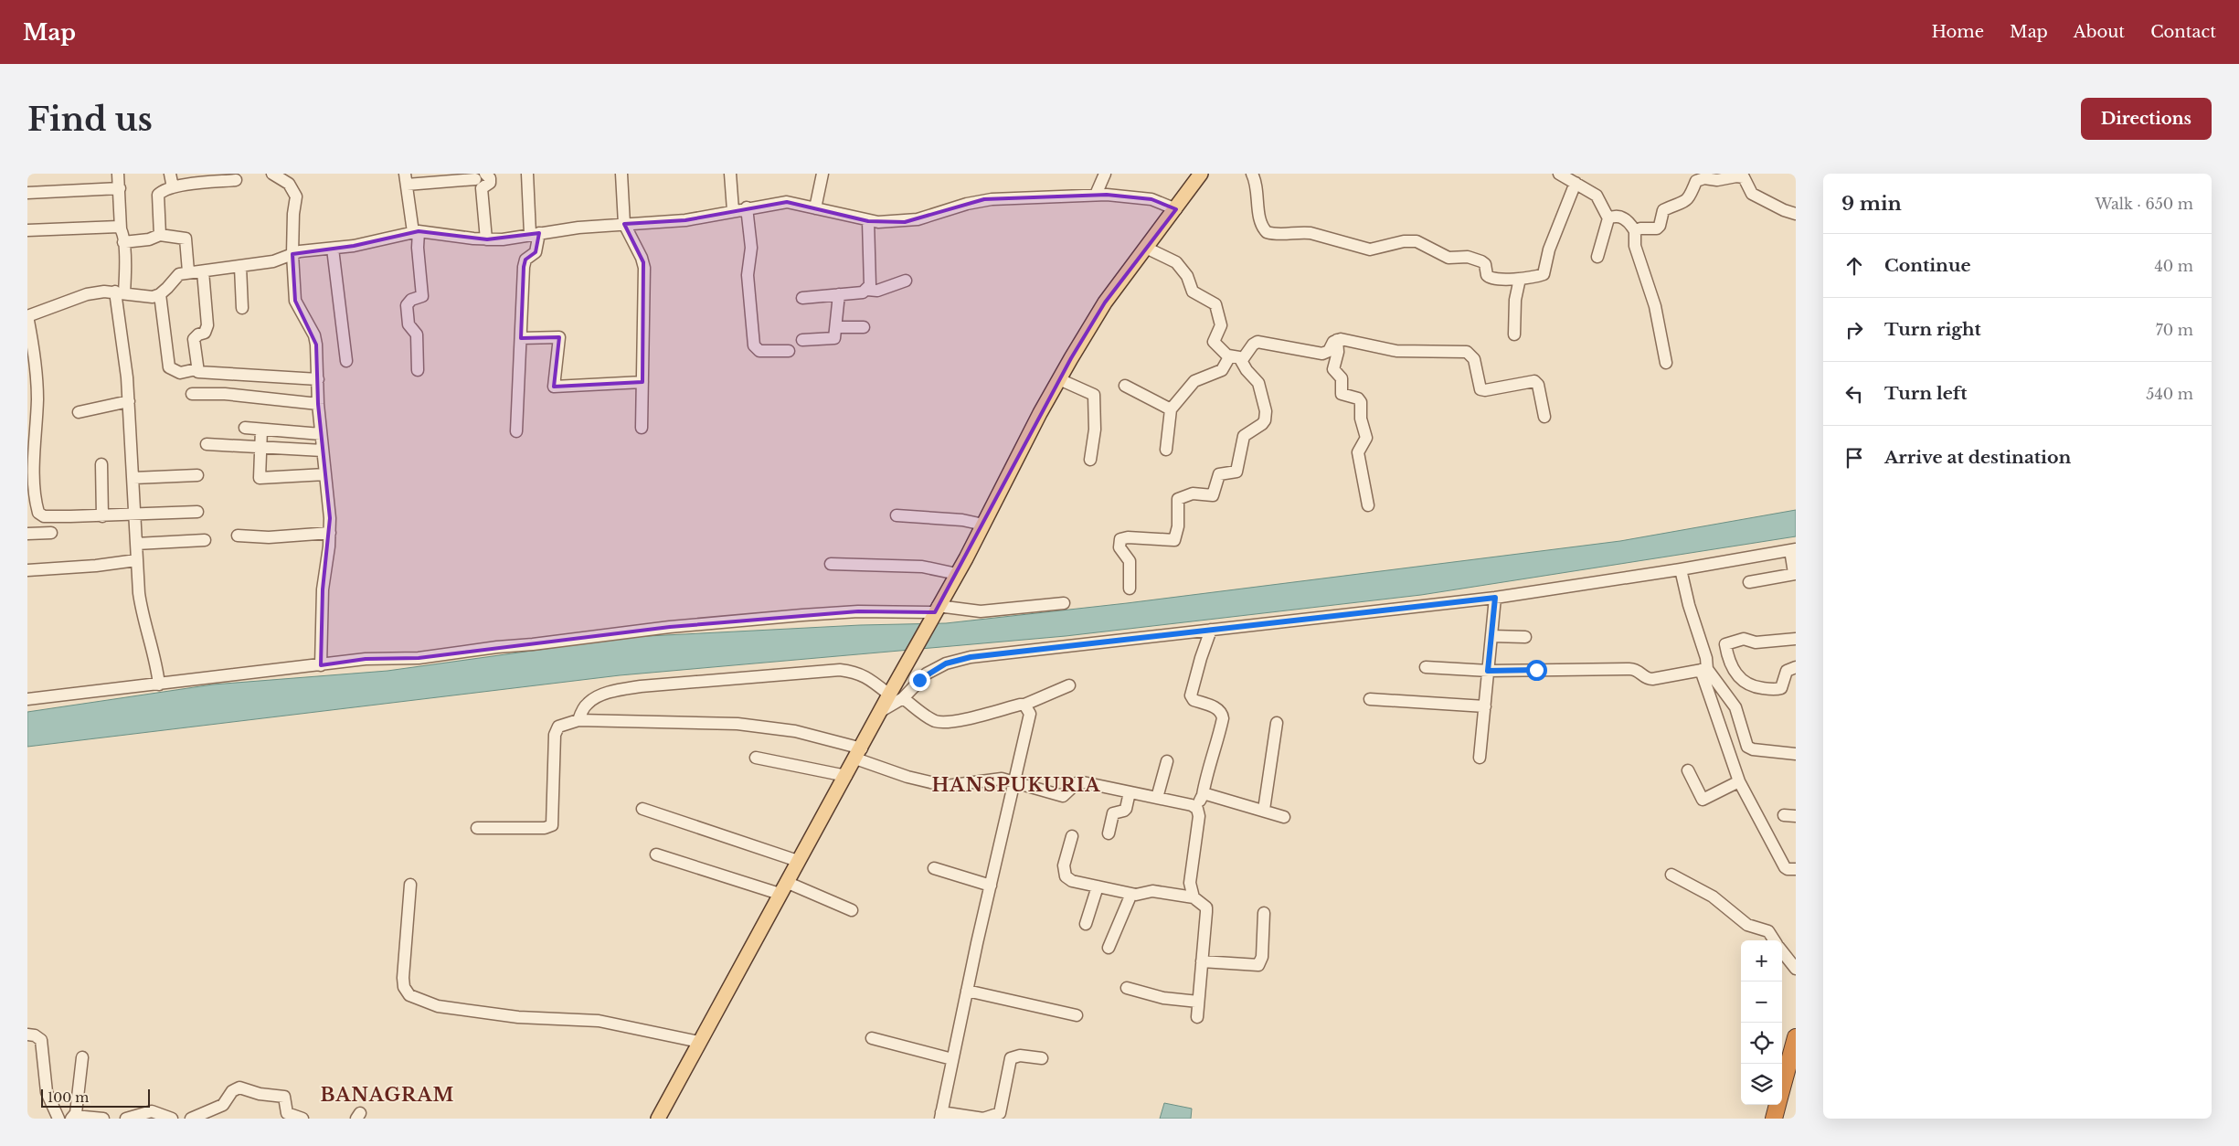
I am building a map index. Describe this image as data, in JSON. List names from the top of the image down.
{
  "districts": ["HANSPUKURIA", "BANAGRAM"],
  "scale_bar": "100 m",
  "page": {
    "header": "Map",
    "nav": [
      "Home",
      "Map",
      "About",
      "Contact"
    ],
    "buttons": "Directions",
    "title": "Find us",
    "heading": ["9 min", "Walk · 650 m"],
    "list": [
      ["Continue", "40 m"],
      ["Turn right", "70 m"],
      ["Turn left", "540 m"],
      "Arrive at destination"
    ],
    "map_buttons": ["+", "−"],
    "scale": "100 m"
  }
}
